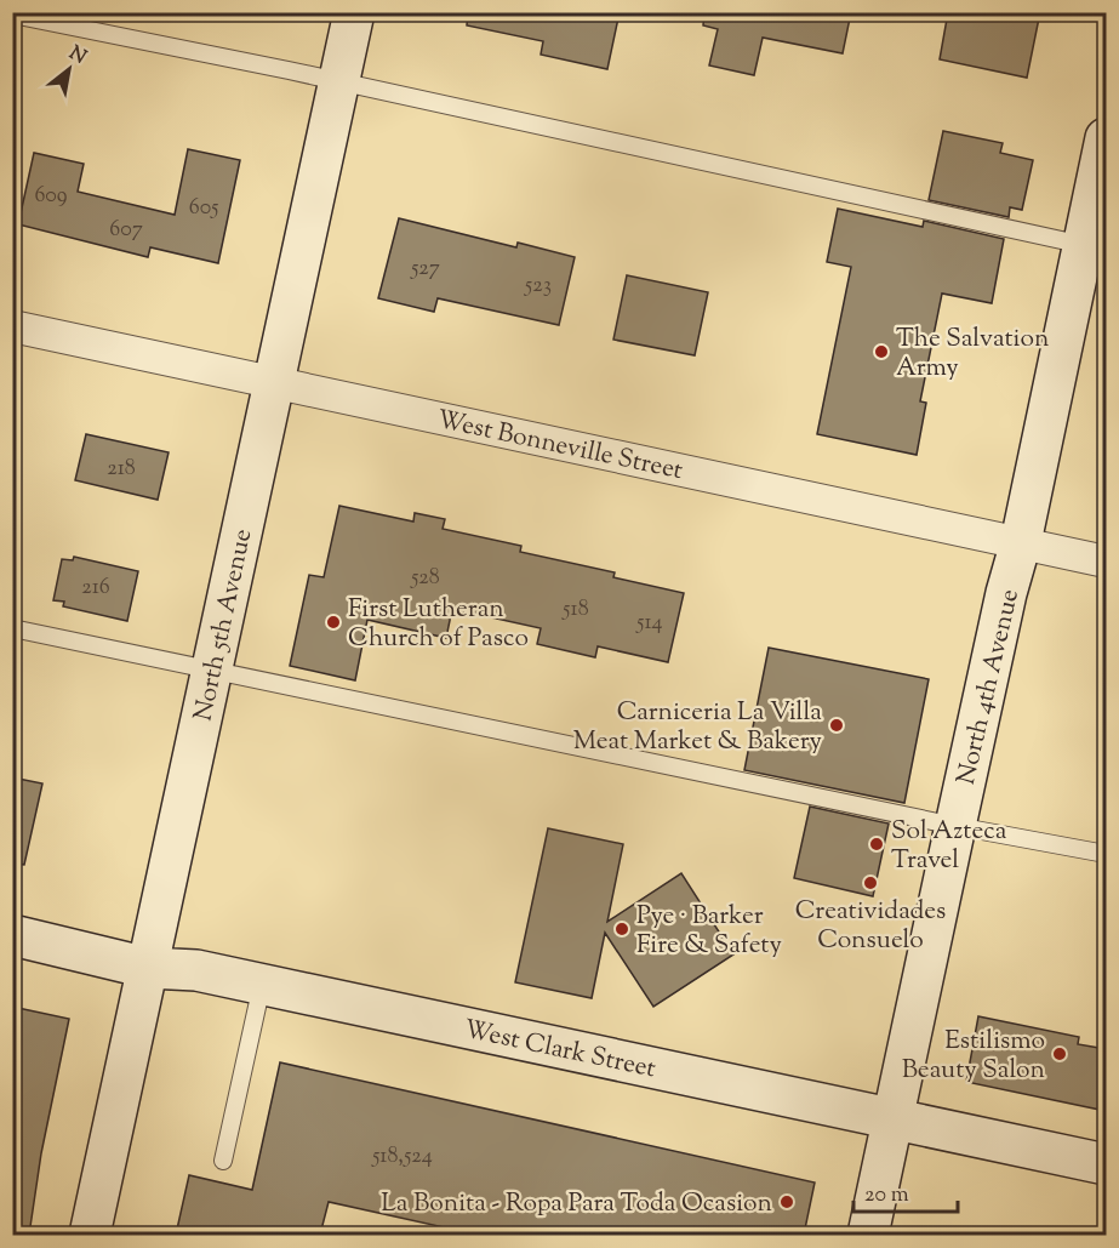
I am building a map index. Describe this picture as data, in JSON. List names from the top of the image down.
{
  "streets": {
    "street": [
      "West Bonneville Street",
      "North 5th Avenue",
      "North 4th Avenue",
      "West Clark Street"
    ]
  },
  "crossings": [
    ["West Bonneville Street", "North 5th Avenue"],
    ["West Bonneville Street", "North 4th Avenue"],
    ["North 5th Avenue", "West Clark Street"],
    ["North 4th Avenue", "West Clark Street"]
  ],
  "places": [
    "The Salvation Army",
    "First Lutheran Church of Pasco",
    "Carniceria La Villa Meat Market & Bakery",
    "Sol Azteca Travel",
    "Creatividades Consuelo",
    "Pye · Barker Fire & Safety",
    "Estilismo Beauty Salon",
    "La Bonita - Ropa Para Toda Ocasion"
  ],
  "house_numbers": [
    "609",
    "605",
    "607",
    "527",
    "523",
    "218",
    "528",
    "216",
    "518",
    "514",
    "518,524"
  ],
  "scale_bar": "20 m",
  "north": "top right"
}
